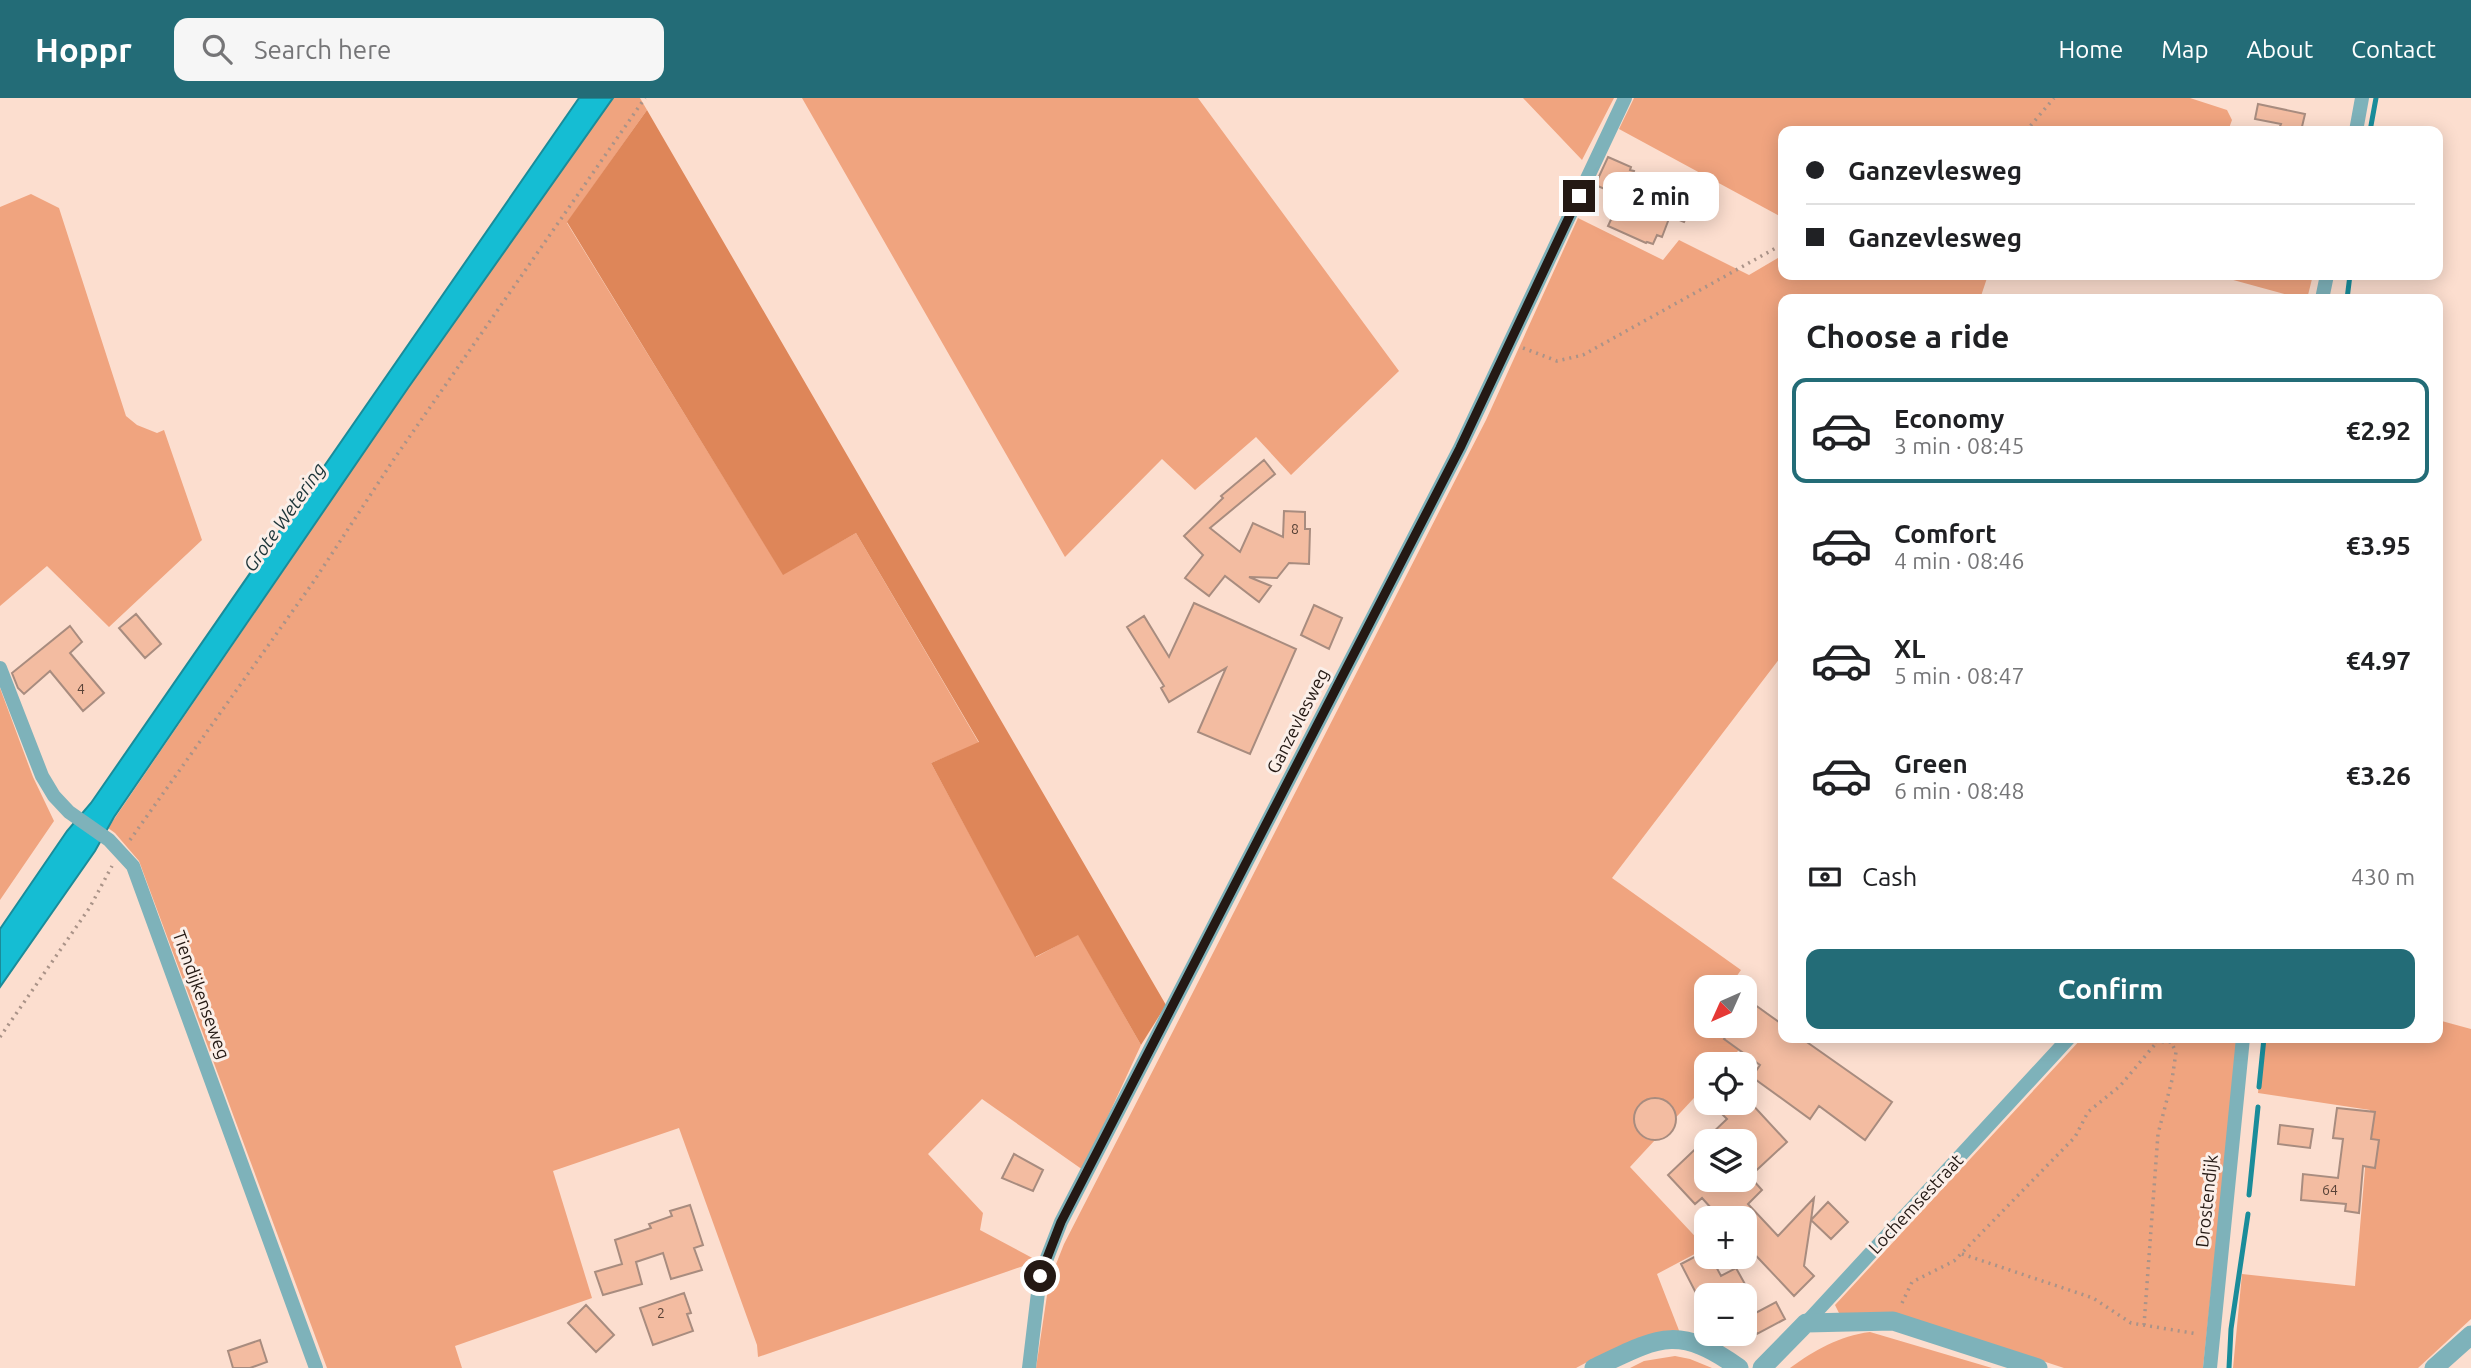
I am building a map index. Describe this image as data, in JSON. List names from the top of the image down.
{
  "streets": {
    "street": [
      "Ganzevlesweg",
      "Tiendijkenseweg",
      "Drostendijk",
      "Lochemsestraat"
    ]
  },
  "water": ["Grote Wetering"],
  "house_numbers": [
    "8",
    "4",
    "64",
    "2"
  ],
  "north": "bottom left",
  "page": {
    "header": "Hoppr",
    "search": "Search here",
    "nav": [
      "Home",
      "Map",
      "About",
      "Contact"
    ],
    "banner": ["Ganzevlesweg", "Ganzevlesweg"],
    "bubble": "2 min",
    "heading": "Choose a ride",
    "list": [
      {
        "name": "Economy",
        "note": "3 min · 08:45",
        "value": "€2.92"
      },
      {
        "name": "Comfort",
        "note": "4 min · 08:46",
        "value": "€3.95"
      },
      {
        "name": "XL",
        "note": "5 min · 08:47",
        "value": "€4.97"
      },
      {
        "name": "Green",
        "note": "6 min · 08:48",
        "value": "€3.26"
      }
    ],
    "pay": ["Cash", "430 m"],
    "buttons": "Confirm",
    "map_buttons": ["+", "−"]
  }
}
